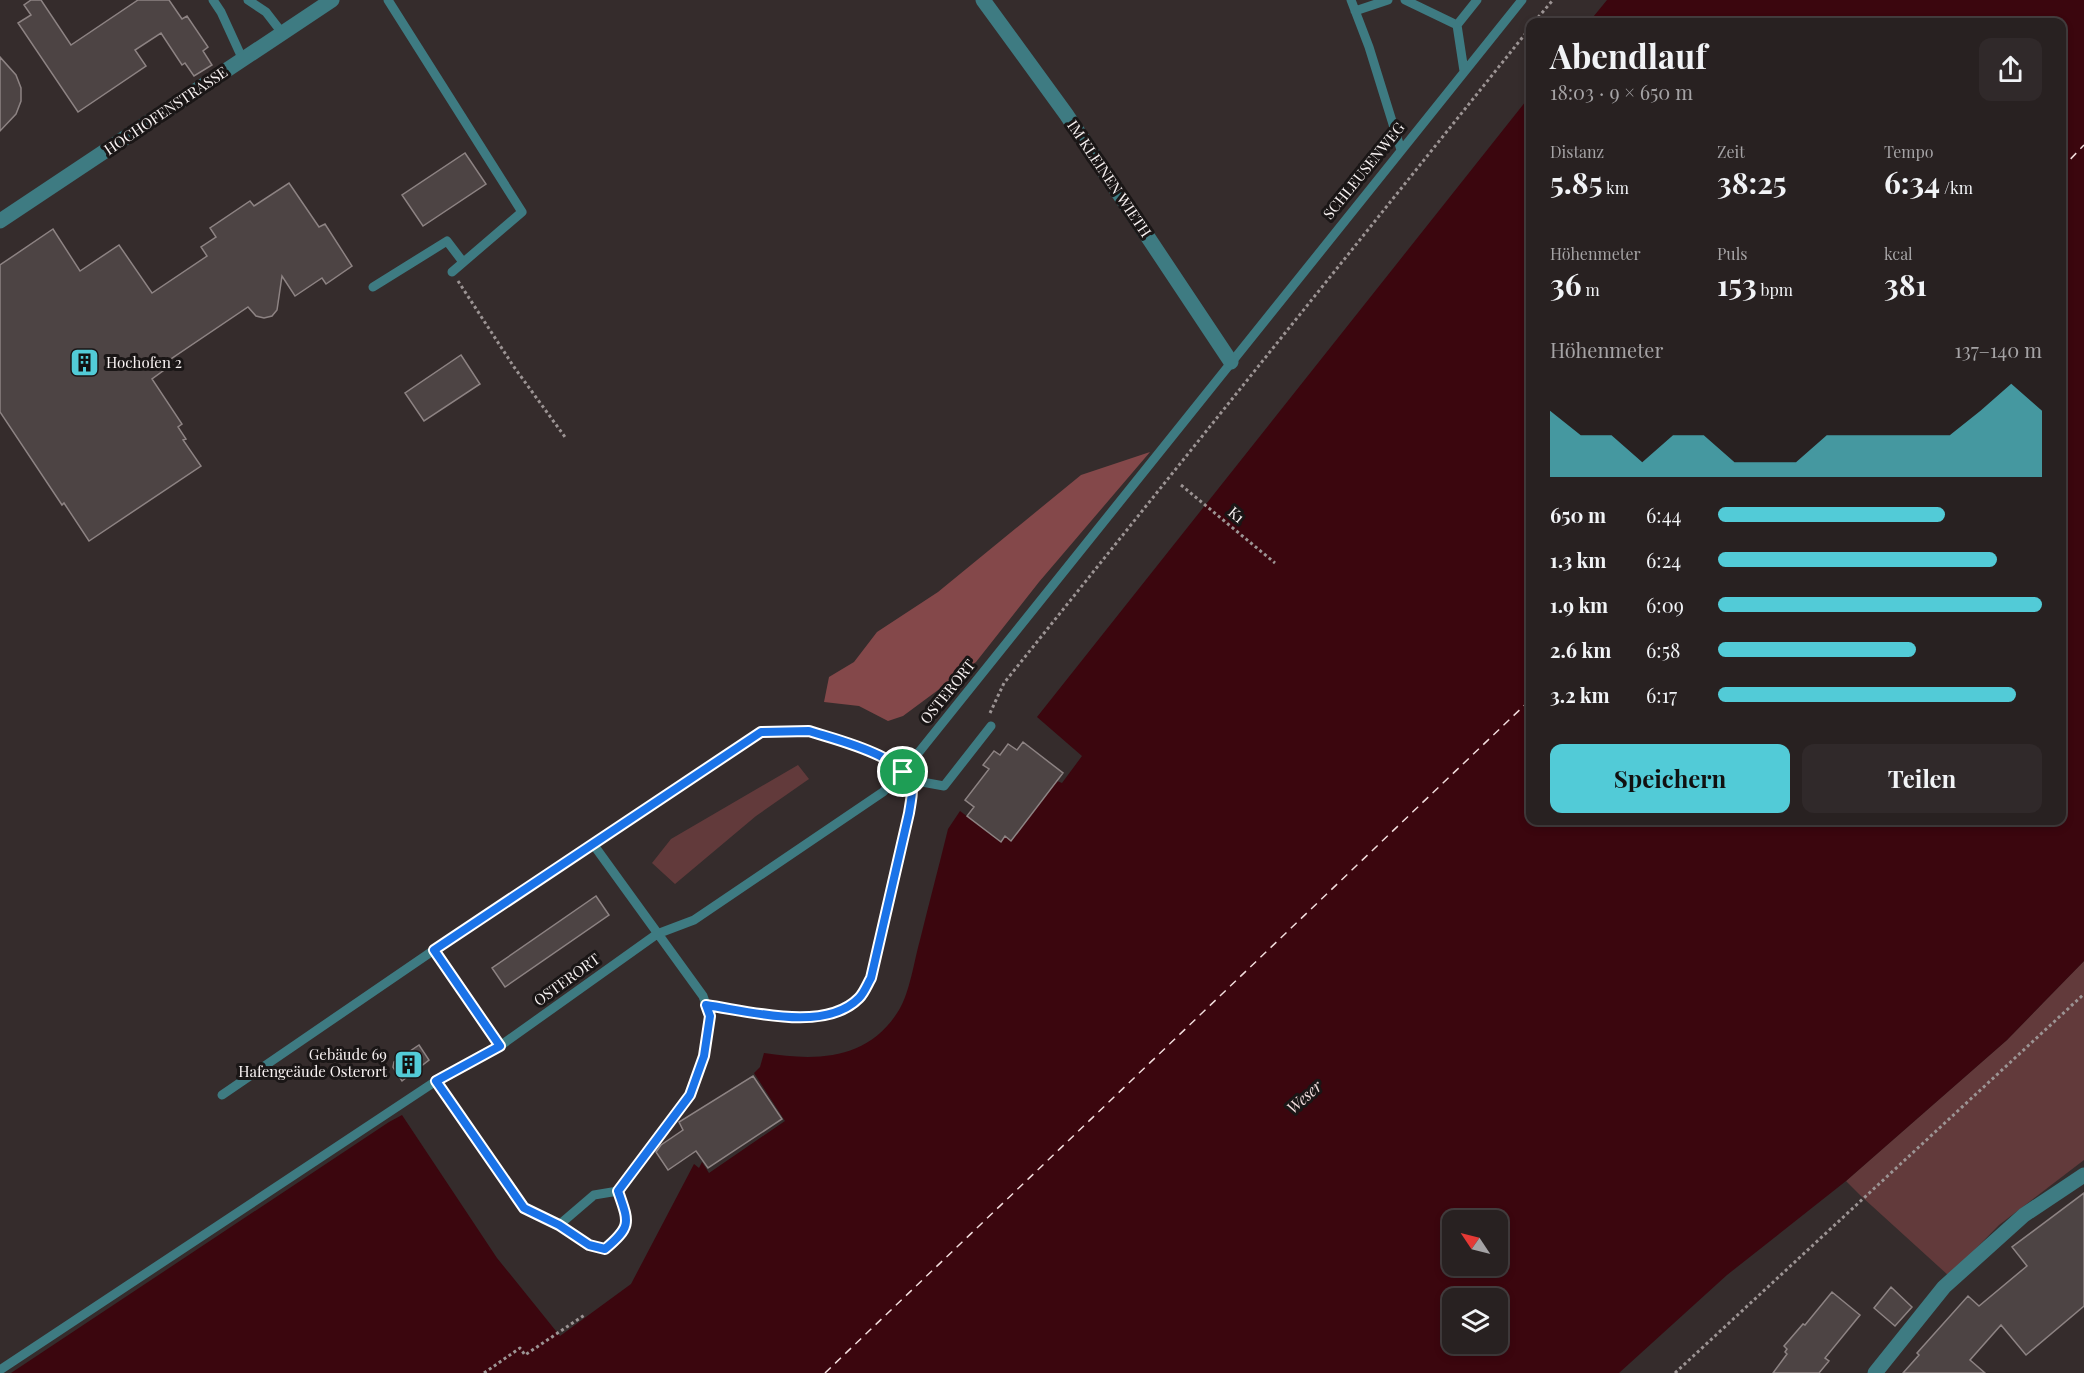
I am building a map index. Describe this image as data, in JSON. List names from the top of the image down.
{
  "streets": {
    "street": ["HOCHOFENSTRASSE", "IM KLEINEN WIETH"],
    "lane": ["SCHLEUSENWEG", "OSTERORT"],
    "path": ["K1"]
  },
  "crossings": [
    ["SCHLEUSENWEG", "IM KLEINEN WIETH"],
    ["SCHLEUSENWEG", "OSTERORT"],
    ["IM KLEINEN WIETH", "OSTERORT"]
  ],
  "water": ["Weser"],
  "places": {
    "building": ["Hochofen 2", "Gebäude 69 Hafengeäude Osterort"]
  },
  "north": "top left",
  "page": {
    "heading": ["Abendlauf", "18:03 · 9 × 650 m"],
    "stats": [
      ["Distanz", "5.85 km"],
      ["Zeit", "38:25"],
      ["Tempo", "6:34 /km"],
      ["Höhenmeter", "36 m"],
      ["Puls", "153 bpm"],
      ["kcal", "381"]
    ],
    "chart": ["Höhenmeter", "137–140 m"],
    "list": [
      {
        "name": "650 m",
        "note": "6:44"
      },
      {
        "name": "1.3 km",
        "note": "6:24"
      },
      {
        "name": "1.9 km",
        "note": "6:09"
      },
      {
        "name": "2.6 km",
        "note": "6:58"
      },
      {
        "name": "3.2 km",
        "note": "6:17"
      }
    ],
    "buttons": ["Speichern", "Teilen"]
  }
}
